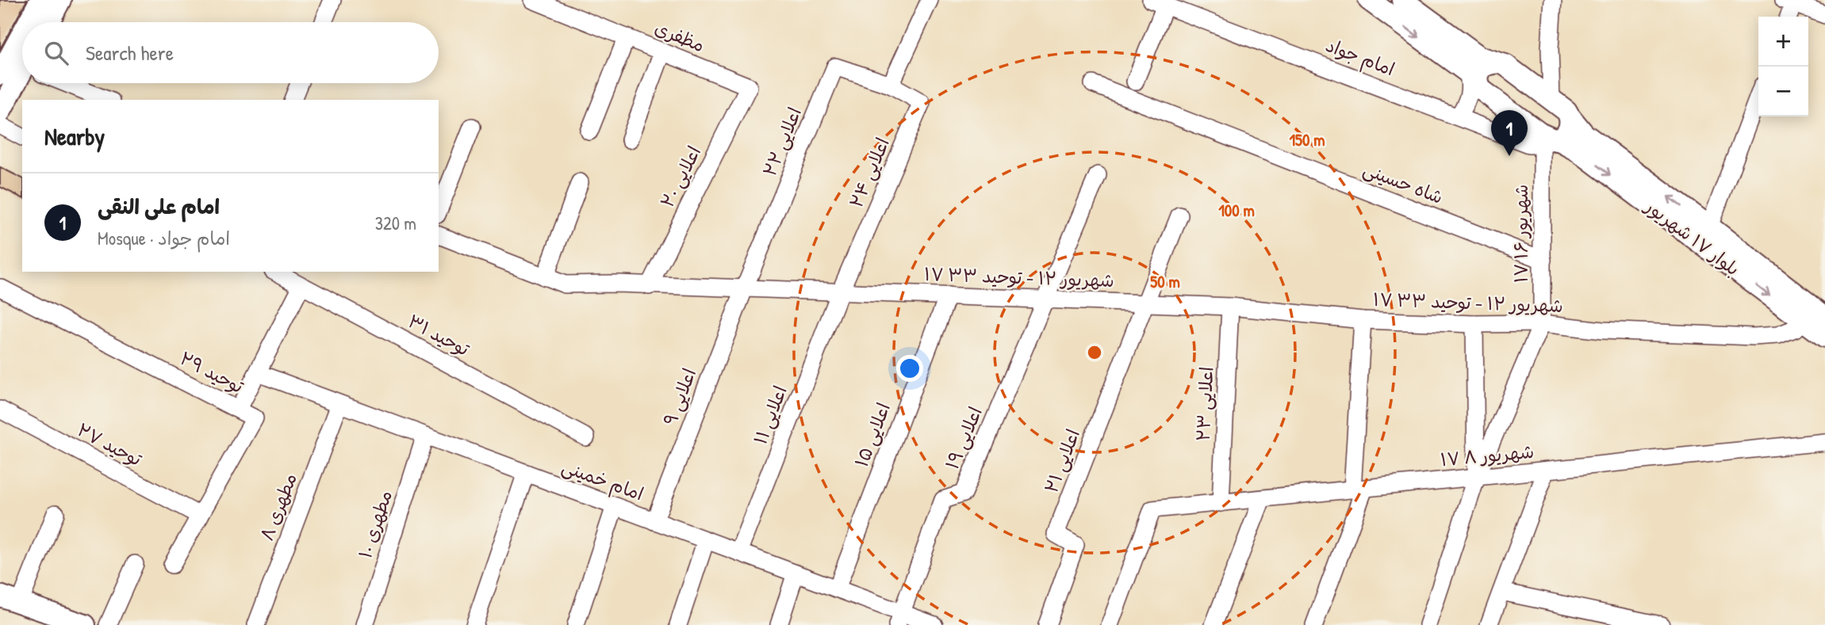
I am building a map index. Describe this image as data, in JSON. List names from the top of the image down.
{
  "streets": {
    "main road": ["بلوار ۱۷ شهریور"],
    "street": [
      "مظفری",
      "امام جواد",
      "اعلایی ۲۲",
      "اعلایی ۲۴",
      "اعلایی ۲۰",
      "شاه حسینی",
      "۱۷ شهریور ۱۶",
      "۱۷ شهریور ۱۲ - توحید ۳۳",
      "توحید ۳۱",
      "توحید ۲۹",
      "اعلایی ۹",
      "اعلایی ۲۳",
      "اعلایی ۱۱",
      "اعلایی ۱۵",
      "اعلایی ۱۹",
      "توحید ۲۷",
      "۱۷ شهریور ۸",
      "اعلایی ۲۱",
      "امام خمینی",
      "مطهری ۸",
      "مطهری ۱۰"
    ]
  },
  "crossings": [
    ["مظفری", "اعلایی ۲۰"],
    ["امام جواد", "۱۷ شهریور ۱۶"],
    ["امام جواد", "بلوار ۱۷ شهریور"],
    ["اعلایی ۲۲", "اعلایی ۲۴"],
    ["اعلایی ۲۲", "۱۷ شهریور ۱۲ - توحید ۳۳"],
    ["اعلایی ۲۲", "اعلایی ۹"],
    ["اعلایی ۲۴", "۱۷ شهریور ۱۲ - توحید ۳۳"],
    ["اعلایی ۲۴", "اعلایی ۱۱"],
    ["اعلایی ۲۰", "۱۷ شهریور ۱۲ - توحید ۳۳"],
    ["شاه حسینی", "۱۷ شهریور ۱۶"],
    ["۱۷ شهریور ۱۶", "بلوار ۱۷ شهریور"],
    ["۱۷ شهریور ۱۶", "۱۷ شهریور ۱۲ - توحید ۳۳"],
    ["بلوار ۱۷ شهریور", "۱۷ شهریور ۱۲ - توحید ۳۳"],
    ["۱۷ شهریور ۱۲ - توحید ۳۳", "اعلایی ۹"],
    ["۱۷ شهریور ۱۲ - توحید ۳۳", "اعلایی ۲۳"],
    ["۱۷ شهریور ۱۲ - توحید ۳۳", "اعلایی ۱۱"],
    ["۱۷ شهریور ۱۲ - توحید ۳۳", "اعلایی ۱۵"],
    ["۱۷ شهریور ۱۲ - توحید ۳۳", "اعلایی ۱۹"],
    ["۱۷ شهریور ۱۲ - توحید ۳۳", "اعلایی ۲۱"],
    ["توحید ۲۹", "توحید ۲۷"],
    ["اعلایی ۹", "امام خمینی"],
    ["اعلایی ۲۳", "۱۷ شهریور ۸"],
    ["اعلایی ۱۱", "امام خمینی"],
    ["اعلایی ۱۵", "امام خمینی"],
    ["اعلایی ۱۹", "امام خمینی"],
    ["امام خمینی", "مطهری ۸"],
    ["امام خمینی", "مطهری ۱۰"]
  ],
  "page": {
    "map_buttons": ["+", "−"],
    "search": "Search here",
    "heading": "Nearby",
    "pins": "1",
    "list": [
      {
        "mark": "1",
        "name": "امام علی النقی",
        "note": "Mosque · امام جواد",
        "value": "320 m"
      }
    ]
  },
  "rings": ["150 m", "100 m", "50 m"]
}
